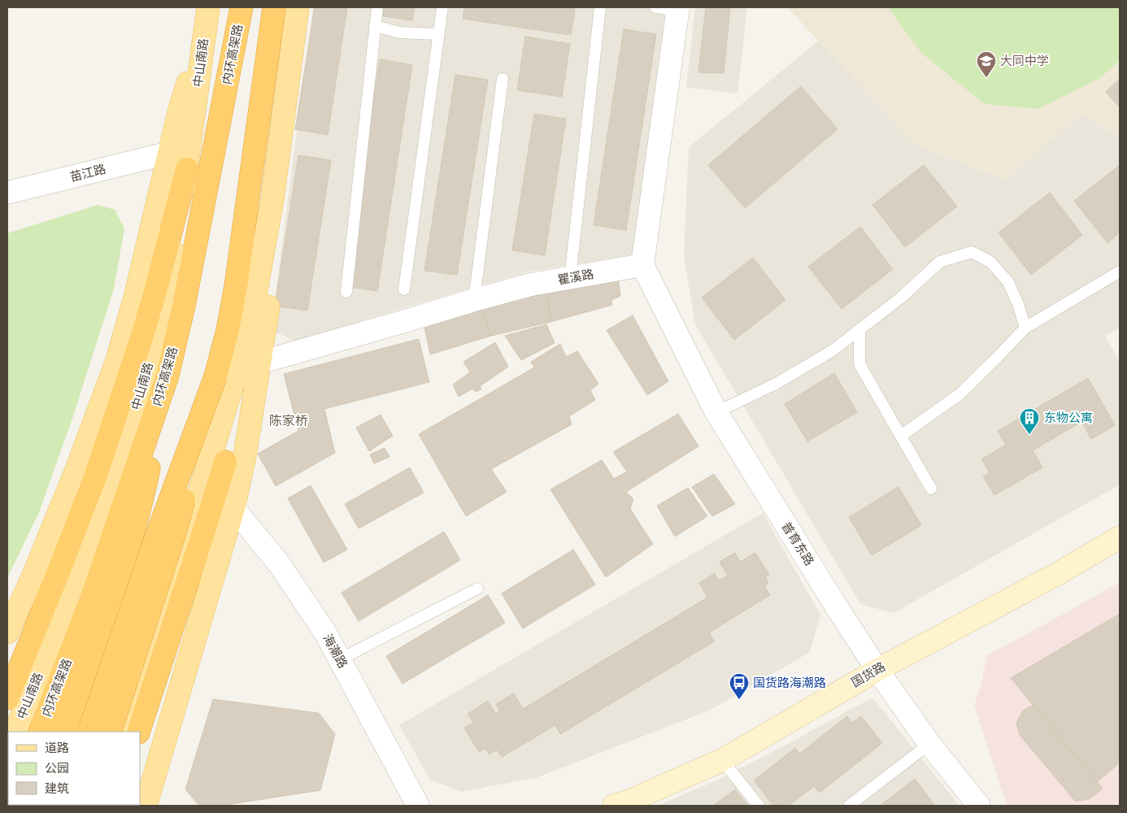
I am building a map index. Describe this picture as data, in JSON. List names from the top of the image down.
{
  "streets": {
    "highway": ["内环高架路"],
    "main road": ["中山南路"],
    "street": [
      "苗江路",
      "瞿溪路",
      "普育东路",
      "海潮路",
      "国货路"
    ]
  },
  "crossings": [
    ["中山南路", "苗江路"],
    ["瞿溪路", "普育东路"],
    ["普育东路", "国货路"]
  ],
  "districts": ["陈家桥"],
  "places": {
    "school or university": ["大同中学"],
    "building": ["东物公寓"],
    "bus stop": ["国货路海潮路"]
  },
  "legend": ["道路", "公园", "建筑"]
}
